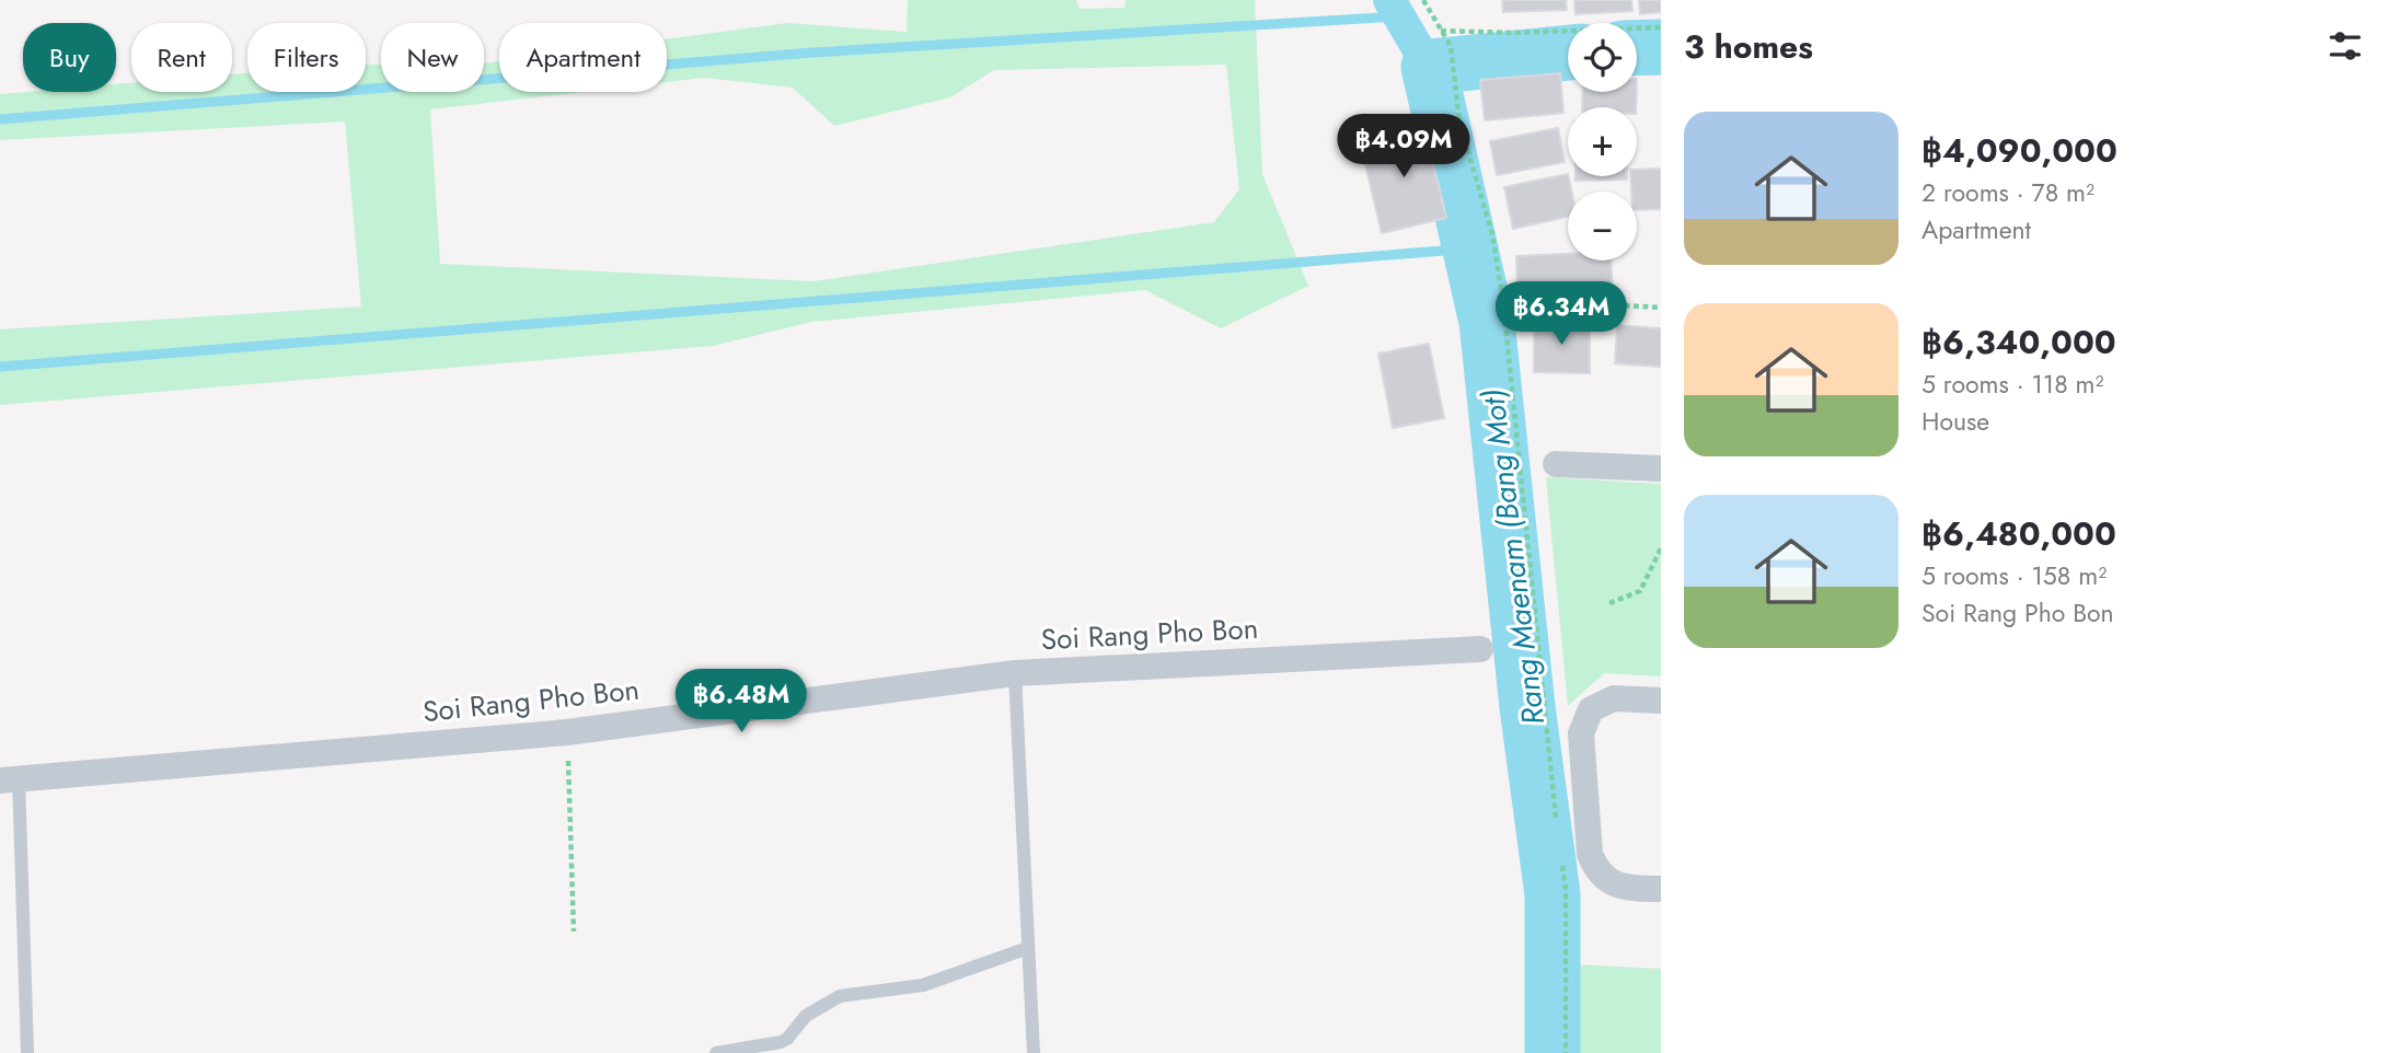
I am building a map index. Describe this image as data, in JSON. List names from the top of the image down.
{
  "streets": {
    "street": ["Soi Rang Pho Bon"]
  },
  "water": ["Rang Maenam (Bang Mot)"],
  "page": {
    "heading": "3 homes",
    "map_buttons": ["+", "−"],
    "chip": [
      "Buy",
      "Rent",
      "Filters",
      "New",
      "Apartment"
    ],
    "list": [
      {
        "name": "฿4,090,000",
        "note": "2 rooms · 78 m² · Apartment"
      },
      {
        "name": "฿6,340,000",
        "note": "5 rooms · 118 m² · House"
      },
      {
        "name": "฿6,480,000",
        "note": "5 rooms · 158 m² · Soi Rang Pho Bon"
      }
    ],
    "price": ["฿4.09M", "฿6.34M", "฿6.48M"]
  }
}
